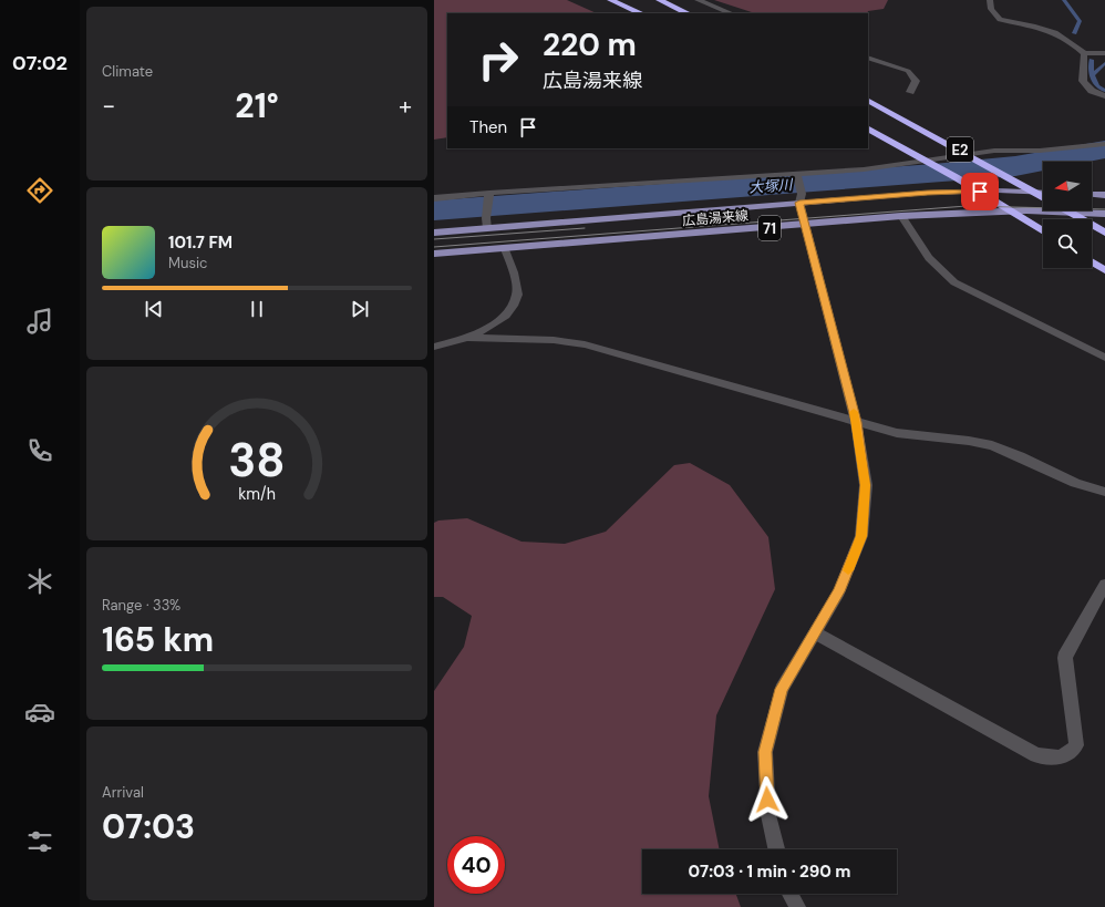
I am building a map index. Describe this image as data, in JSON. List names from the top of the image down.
{
  "streets": {
    "highway": ["E2"],
    "main road": ["広島湯来線", "71"]
  },
  "water": ["大塚川"],
  "north": "left",
  "page": {
    "tabs": "07:02",
    "tile": [
      "Climate",
      ["Range · 33%", "165 km"],
      ["Arrival", "07:03"]
    ],
    "turn": ["220 m", "広島湯来線"],
    "heat": ["−", "21°", "+"],
    "then": "Then",
    "song": ["101.7 FM", "Music"],
    "limit": "40",
    "trip": "07:03 · 1 min · 290 m",
    "gauge": ["38", "km/h"]
  }
}
